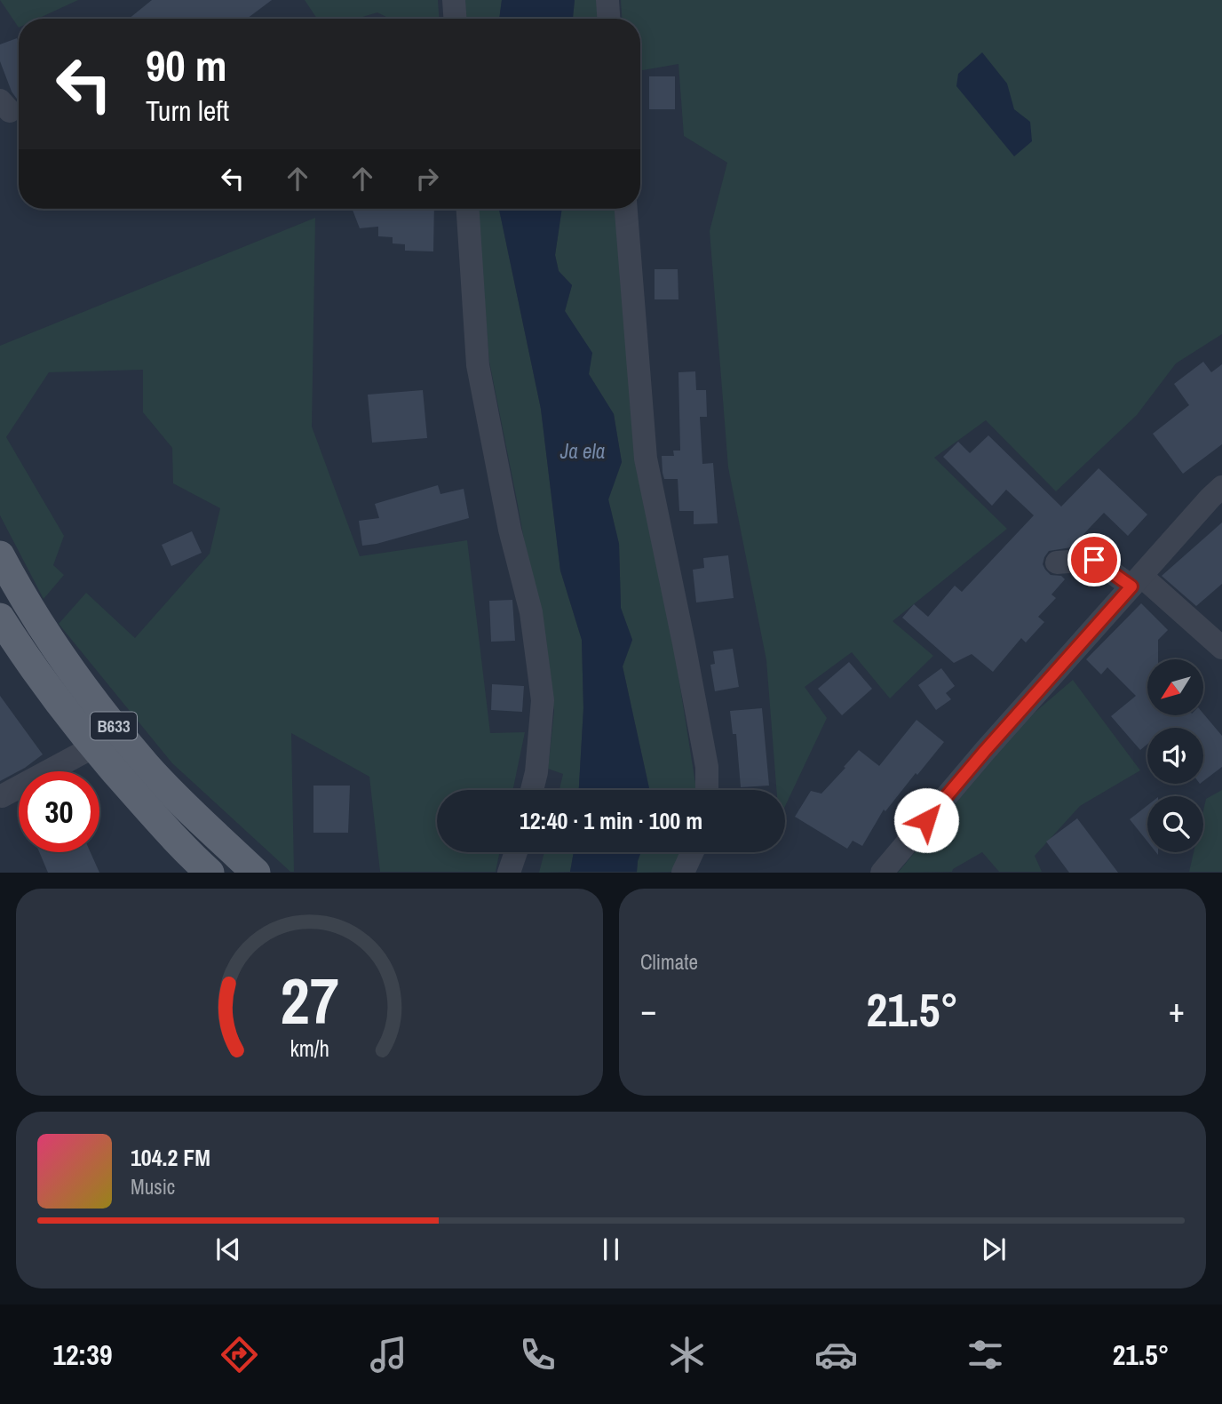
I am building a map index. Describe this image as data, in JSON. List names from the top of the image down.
{
  "streets": {
    "main road": ["B633"]
  },
  "water": ["Ja ela"],
  "north": "bottom left",
  "page": {
    "turn": ["90 m", "Turn left"],
    "limit": "30",
    "trip": "12:40 · 1 min · 100 m",
    "tile": "Climate",
    "heat": ["−", "21.5°", "+"],
    "song": ["104.2 FM", "Music"],
    "tabs": ["12:39", "21.5°"],
    "gauge": ["27", "km/h"]
  }
}
